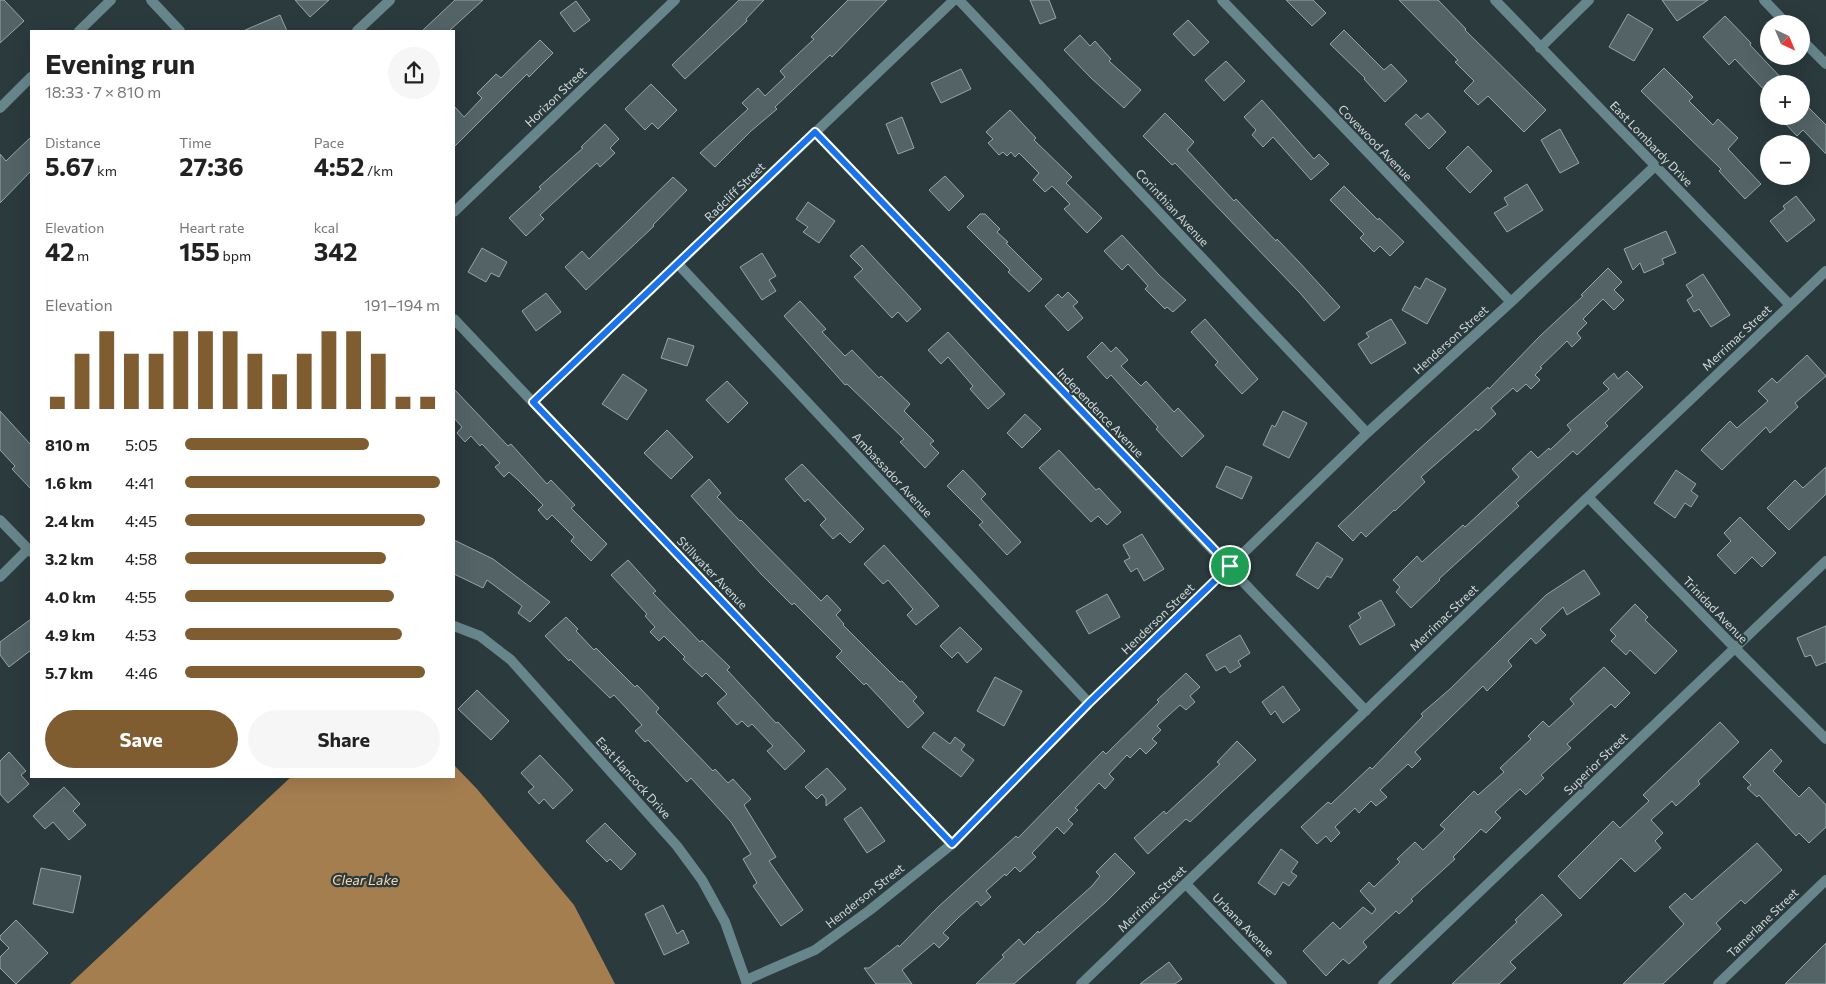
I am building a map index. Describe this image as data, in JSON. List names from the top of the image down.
{
  "streets": {
    "street": [
      "Horizon Street",
      "Covewood Avenue",
      "East Lombardy Drive",
      "Radcliff Street",
      "Corinthian Avenue",
      "Merrimac Street",
      "Henderson Street",
      "Independence Avenue",
      "Ambassador Avenue",
      "Stillwater Avenue",
      "Trinidad Avenue",
      "Superior Street",
      "East Hancock Drive",
      "Tamerlane Street",
      "Urbana Avenue"
    ]
  },
  "crossings": [
    ["Covewood Avenue", "Henderson Street"],
    ["East Lombardy Drive", "Merrimac Street"],
    ["East Lombardy Drive", "Henderson Street"],
    ["Radcliff Street", "Independence Avenue"],
    ["Radcliff Street", "Ambassador Avenue"],
    ["Radcliff Street", "Stillwater Avenue"],
    ["Corinthian Avenue", "Henderson Street"],
    ["Merrimac Street", "Independence Avenue"],
    ["Merrimac Street", "Trinidad Avenue"],
    ["Merrimac Street", "Urbana Avenue"],
    ["Henderson Street", "Independence Avenue"],
    ["Henderson Street", "Ambassador Avenue"],
    ["Henderson Street", "Stillwater Avenue"],
    ["Henderson Street", "East Hancock Drive"],
    ["Trinidad Avenue", "Superior Street"]
  ],
  "water": ["Clear Lake"],
  "north": "bottom right",
  "page": {
    "map_buttons": ["+", "−"],
    "heading": ["Evening run", "18:33 · 7 × 810 m"],
    "stats": [
      ["Distance", "5.67 km"],
      ["Time", "27:36"],
      ["Pace", "4:52 /km"],
      ["Elevation", "42 m"],
      ["Heart rate", "155 bpm"],
      ["kcal", "342"]
    ],
    "chart": ["Elevation", "191–194 m"],
    "list": [
      {
        "name": "810 m",
        "note": "5:05"
      },
      {
        "name": "1.6 km",
        "note": "4:41"
      },
      {
        "name": "2.4 km",
        "note": "4:45"
      },
      {
        "name": "3.2 km",
        "note": "4:58"
      },
      {
        "name": "4.0 km",
        "note": "4:55"
      },
      {
        "name": "4.9 km",
        "note": "4:53"
      },
      {
        "name": "5.7 km",
        "note": "4:46"
      }
    ],
    "buttons": ["Save", "Share"]
  }
}
